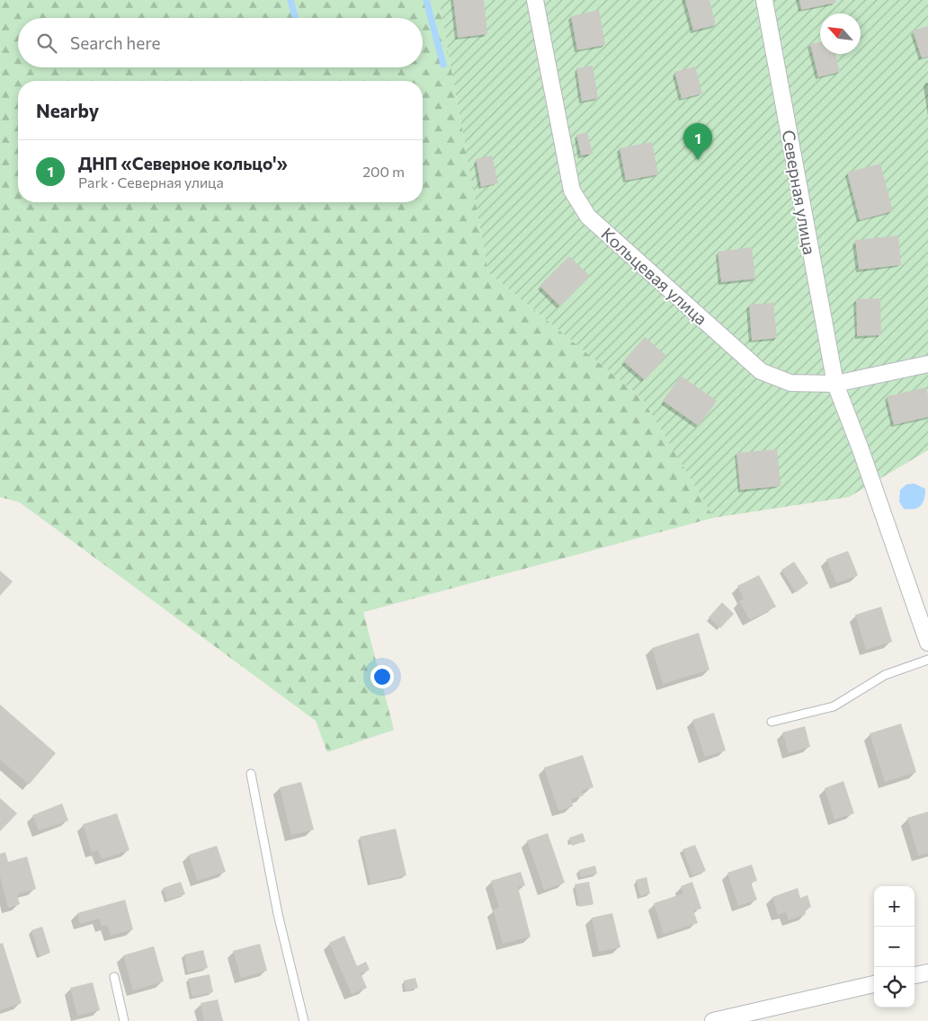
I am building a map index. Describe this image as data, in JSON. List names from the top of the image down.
{
  "streets": {
    "street": ["Северная улица", "Кольцевая улица"]
  },
  "crossings": [
    ["Северная улица", "Кольцевая улица"]
  ],
  "north": "top left",
  "page": {
    "search": "Search here",
    "heading": "Nearby",
    "pins": "1",
    "list": [
      {
        "mark": "1",
        "name": "ДНП «Северное кольцо'»",
        "note": "Park · Северная улица",
        "value": "200 m"
      }
    ],
    "map_buttons": ["+", "−"]
  }
}
